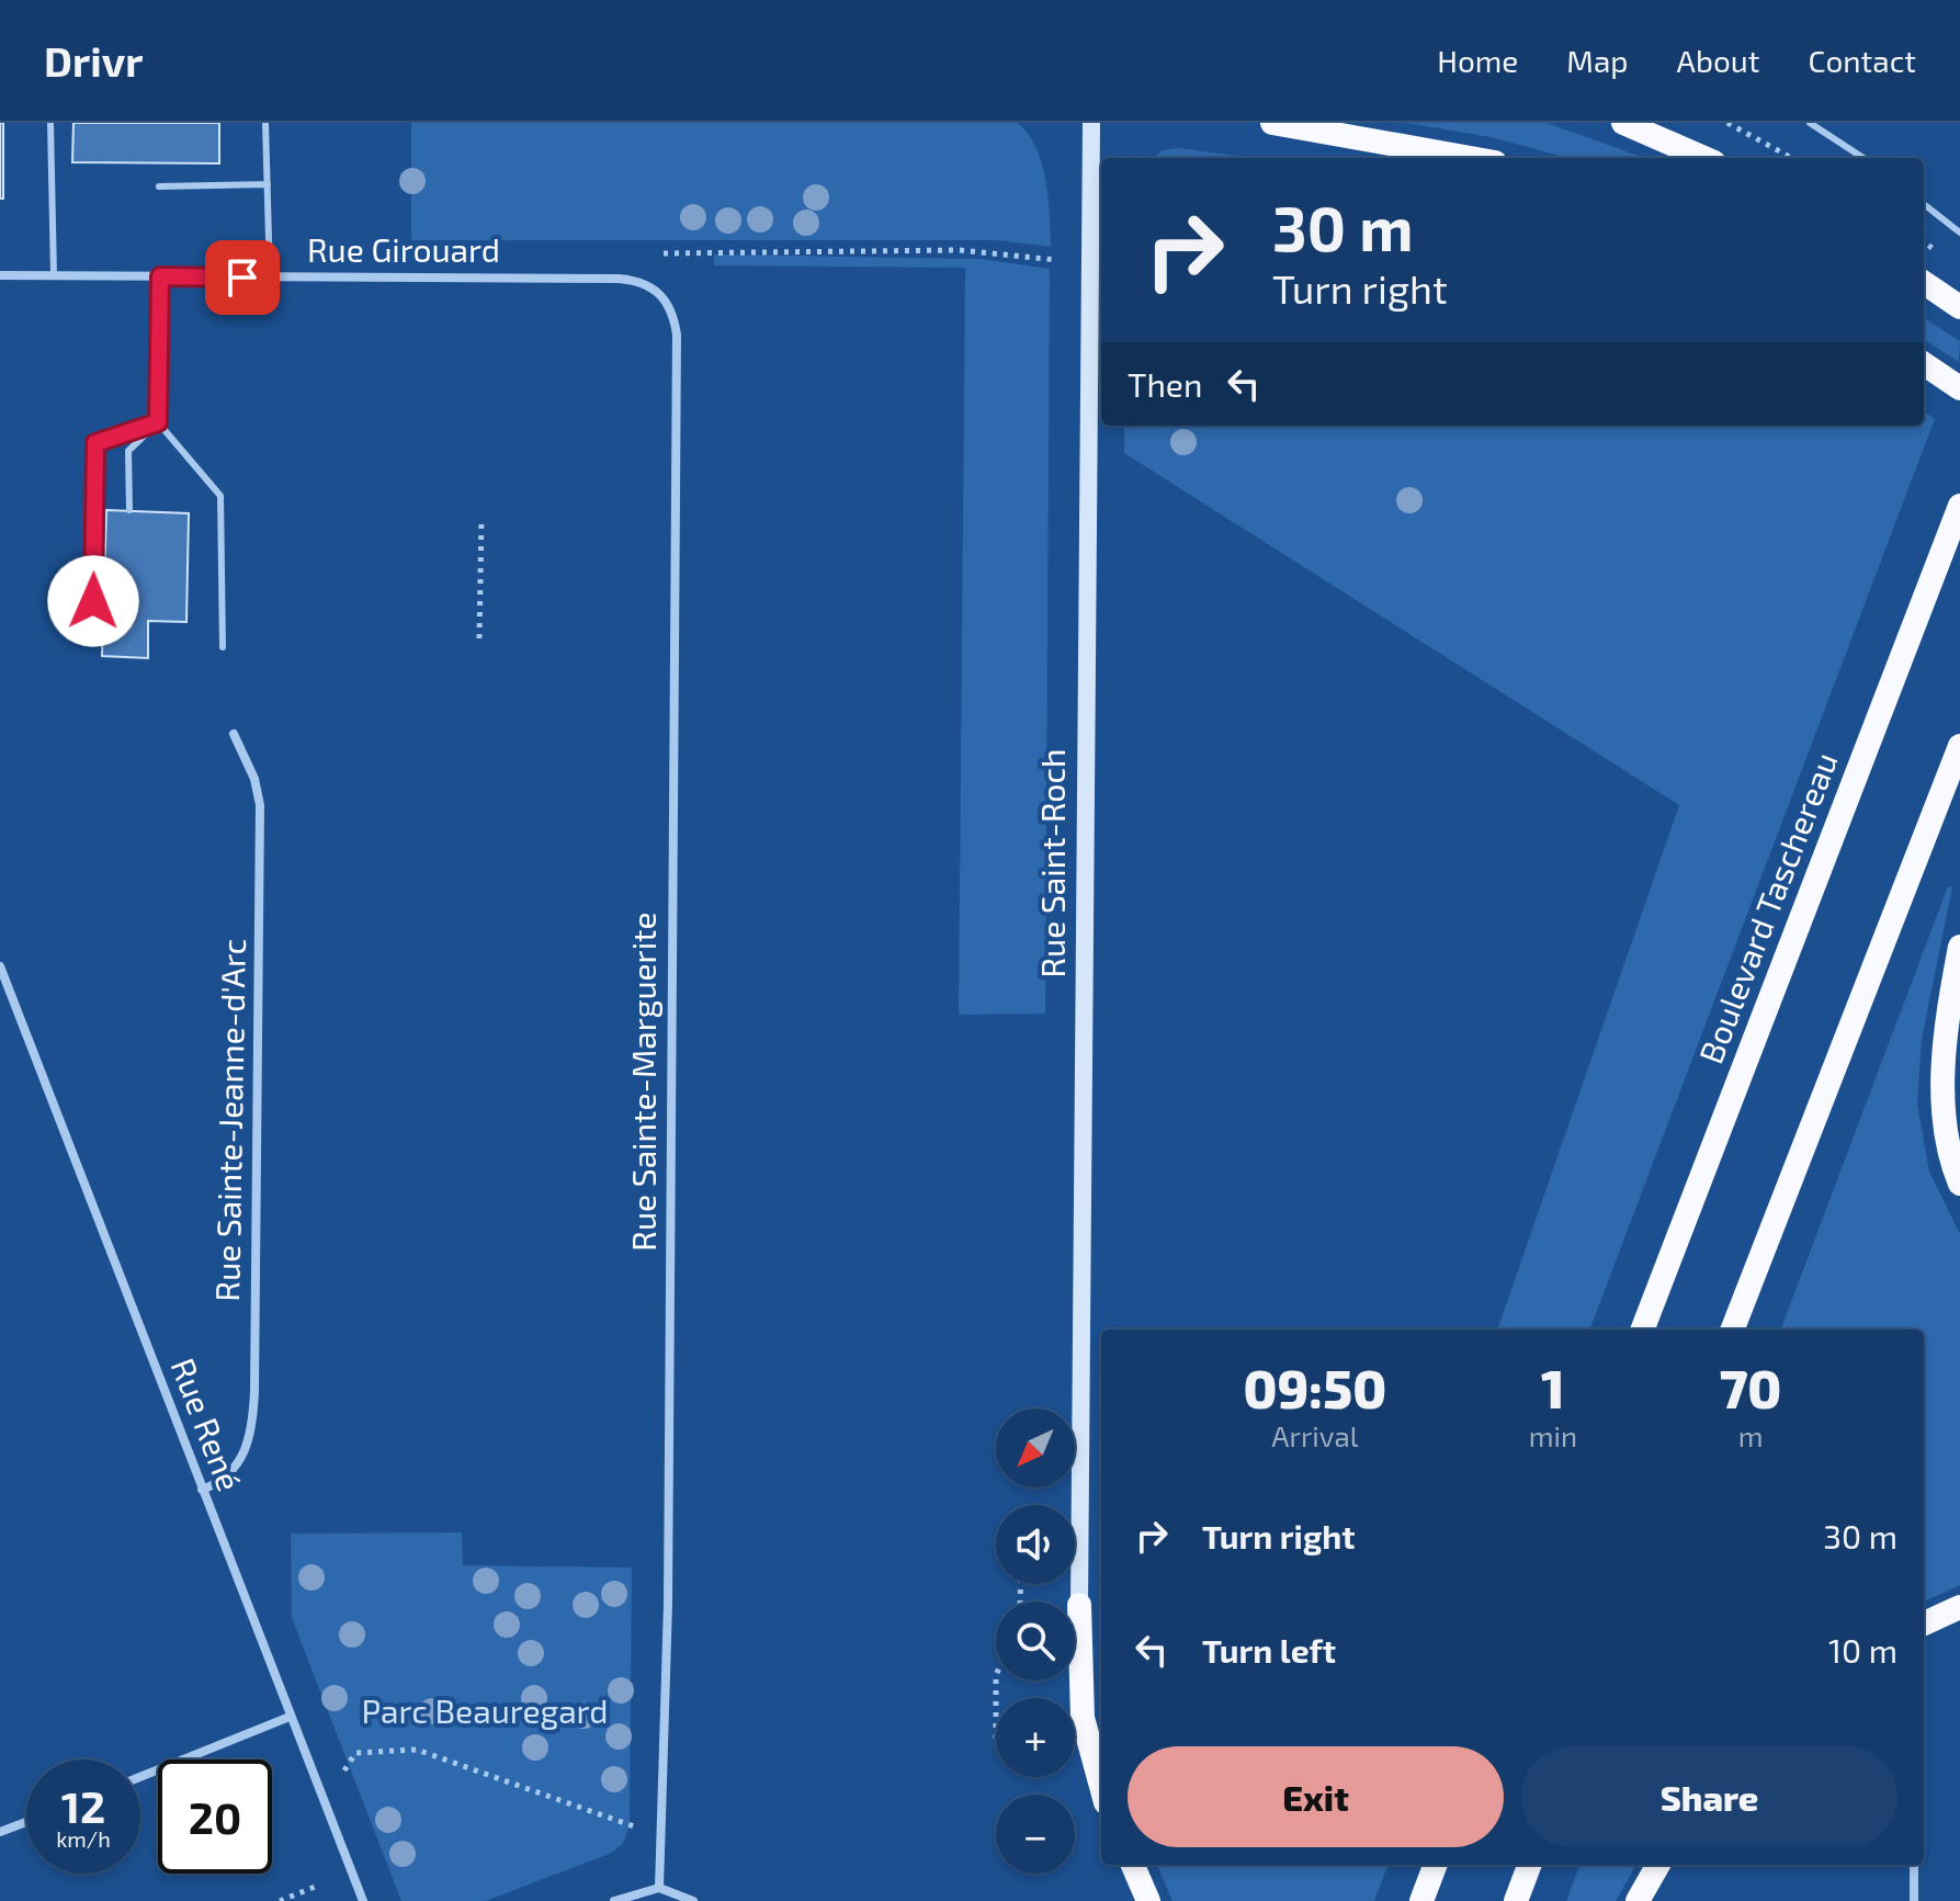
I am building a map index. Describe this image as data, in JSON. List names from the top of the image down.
{
  "streets": {
    "highway": ["Boulevard Taschereau"],
    "main road": ["Rue Saint-Roch"],
    "street": [
      "Rue Girouard",
      "Rue Sainte-Marguerite",
      "Rue Sainte-Jeanne-d'Arc",
      "Rue René"
    ]
  },
  "crossings": [
    ["Rue Girouard", "Rue Sainte-Marguerite"],
    ["Rue Sainte-Jeanne-d'Arc", "Rue René"]
  ],
  "parks": ["Parc Beauregard"],
  "north": "bottom left",
  "page": {
    "header": "Drivr",
    "nav": [
      "Home",
      "Map",
      "About",
      "Contact"
    ],
    "turn": ["30 m", "Turn right"],
    "then": "Then",
    "eta": [
      "09:50",
      "Arrival",
      "1",
      "min",
      "70",
      "m"
    ],
    "map_buttons": ["+", "−"],
    "list": [
      {
        "name": "Turn right",
        "value": "30 m"
      },
      {
        "name": "Turn left",
        "value": "10 m"
      }
    ],
    "buttons": ["Exit", "Share"],
    "speed": "12 km/h",
    "limit": "20"
  }
}
